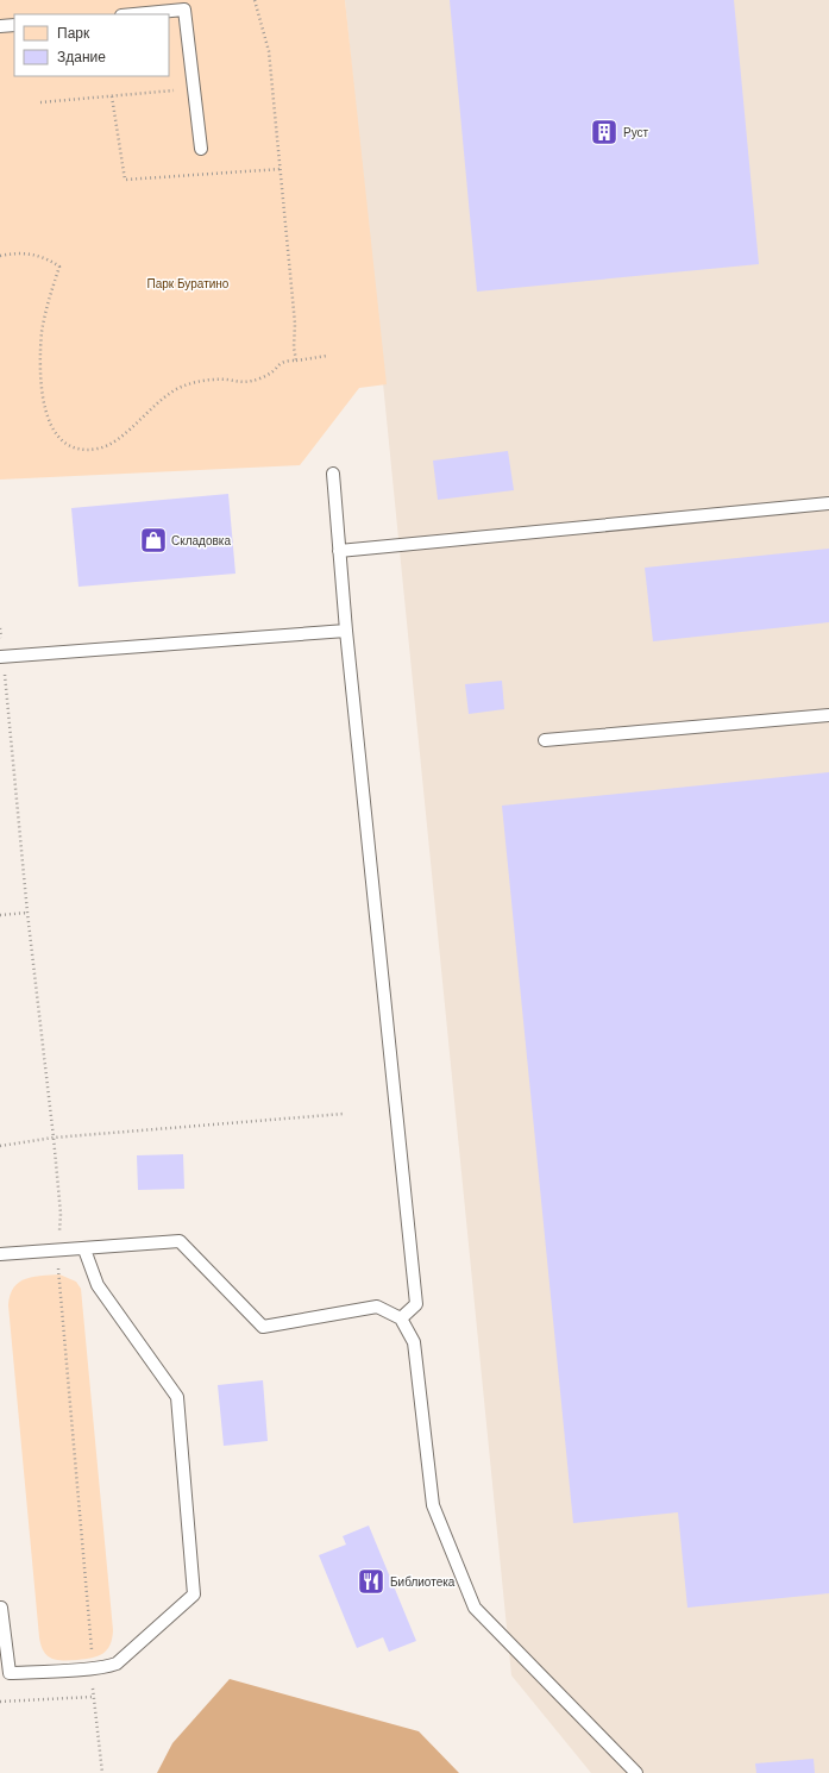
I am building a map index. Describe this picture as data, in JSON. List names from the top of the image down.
{
  "parks": ["Парк Буратино"],
  "places": {
    "building": ["Руст"],
    "shop": ["Складовка"],
    "restaurant": ["Библиотека"]
  },
  "legend": ["Парк", "Здание"]
}
